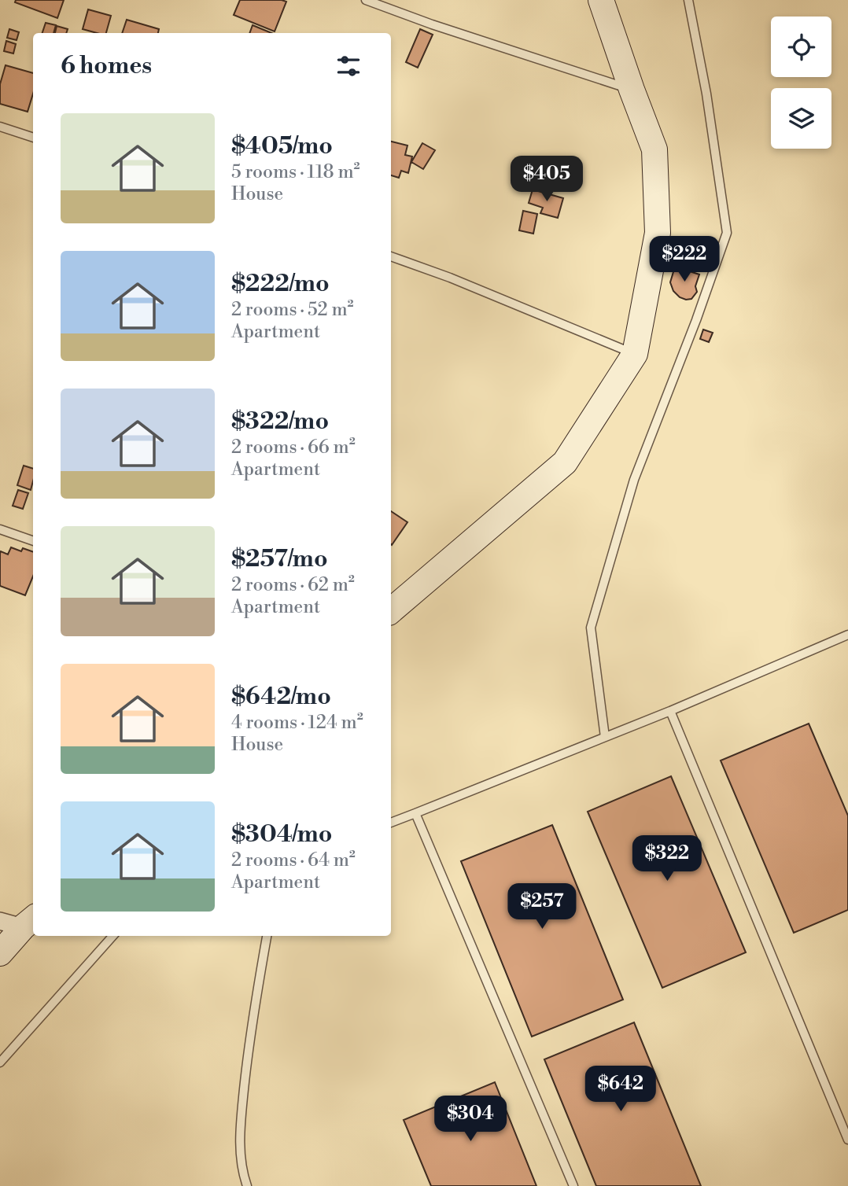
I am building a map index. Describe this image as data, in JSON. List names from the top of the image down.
{
  "page": {
    "heading": "6 homes",
    "list": [
      {
        "name": "$405/mo",
        "note": "5 rooms · 118 m² · House"
      },
      {
        "name": "$222/mo",
        "note": "2 rooms · 52 m² · Apartment"
      },
      {
        "name": "$322/mo",
        "note": "2 rooms · 66 m² · Apartment"
      },
      {
        "name": "$257/mo",
        "note": "2 rooms · 62 m² · Apartment"
      },
      {
        "name": "$642/mo",
        "note": "4 rooms · 124 m² · House"
      },
      {
        "name": "$304/mo",
        "note": "2 rooms · 64 m² · Apartment"
      }
    ],
    "price": [
      "$405",
      "$222",
      "$322",
      "$257",
      "$642",
      "$304"
    ]
  }
}
